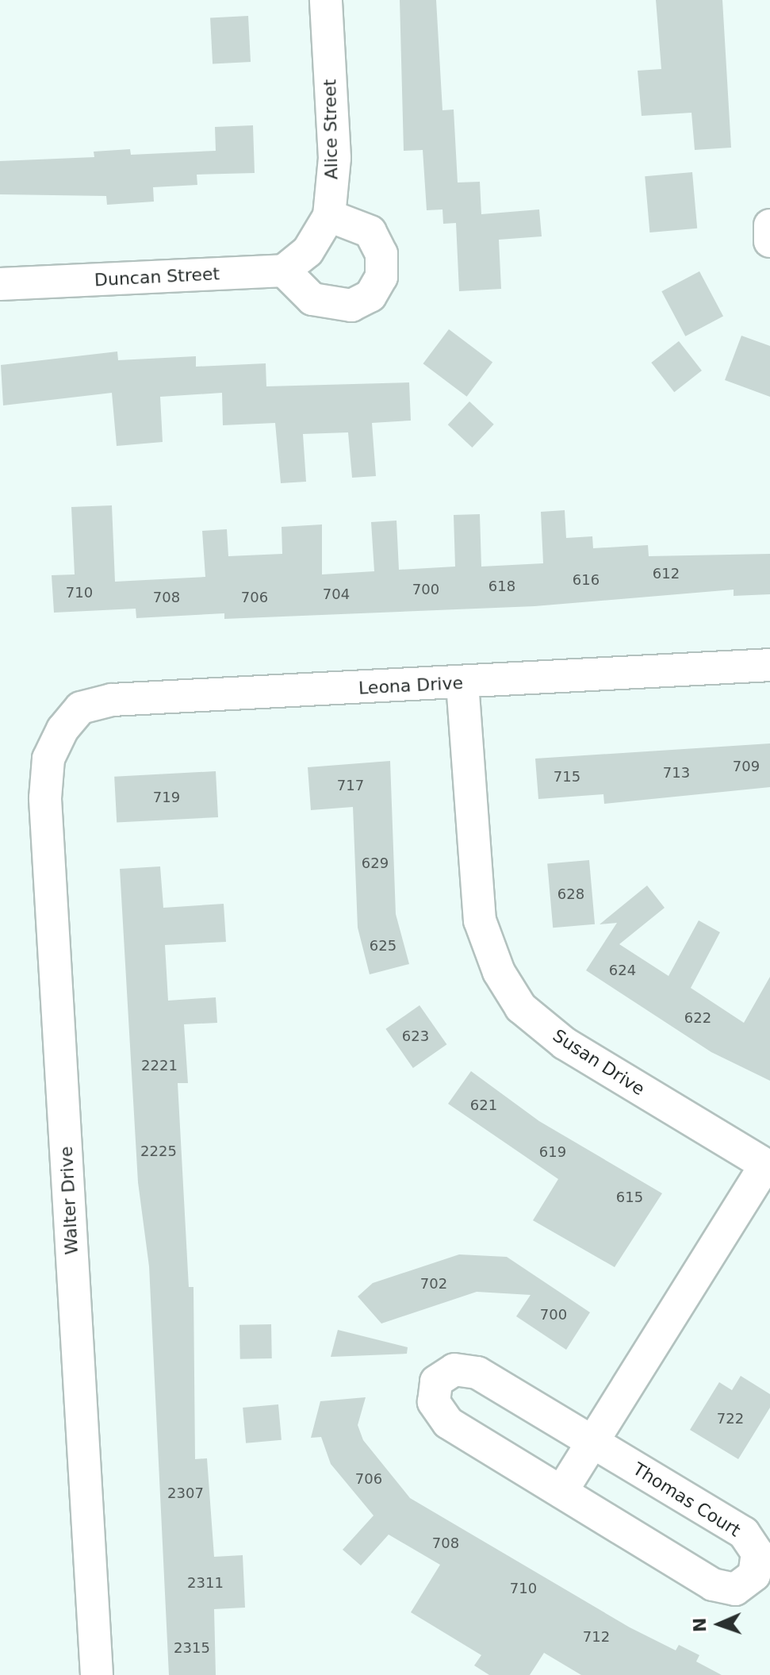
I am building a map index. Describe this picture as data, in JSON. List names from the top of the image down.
{
  "streets": {
    "street": [
      "Alice Street",
      "Duncan Street",
      "Leona Drive",
      "Susan Drive",
      "Walter Drive",
      "Thomas Court"
    ]
  },
  "crossings": [
    ["Alice Street", "Duncan Street"],
    ["Leona Drive", "Susan Drive"],
    ["Leona Drive", "Walter Drive"]
  ],
  "house_numbers": [
    "612",
    "616",
    "618",
    "700",
    "710",
    "704",
    "708",
    "706",
    "709",
    "713",
    "715",
    "717",
    "719",
    "629",
    "628",
    "625",
    "624",
    "622",
    "623",
    "2221",
    "621",
    "2225",
    "619",
    "615",
    "702",
    "700",
    "722",
    "706",
    "2307",
    "708",
    "2311",
    "710",
    "712",
    "2315"
  ],
  "north": "left"
}
